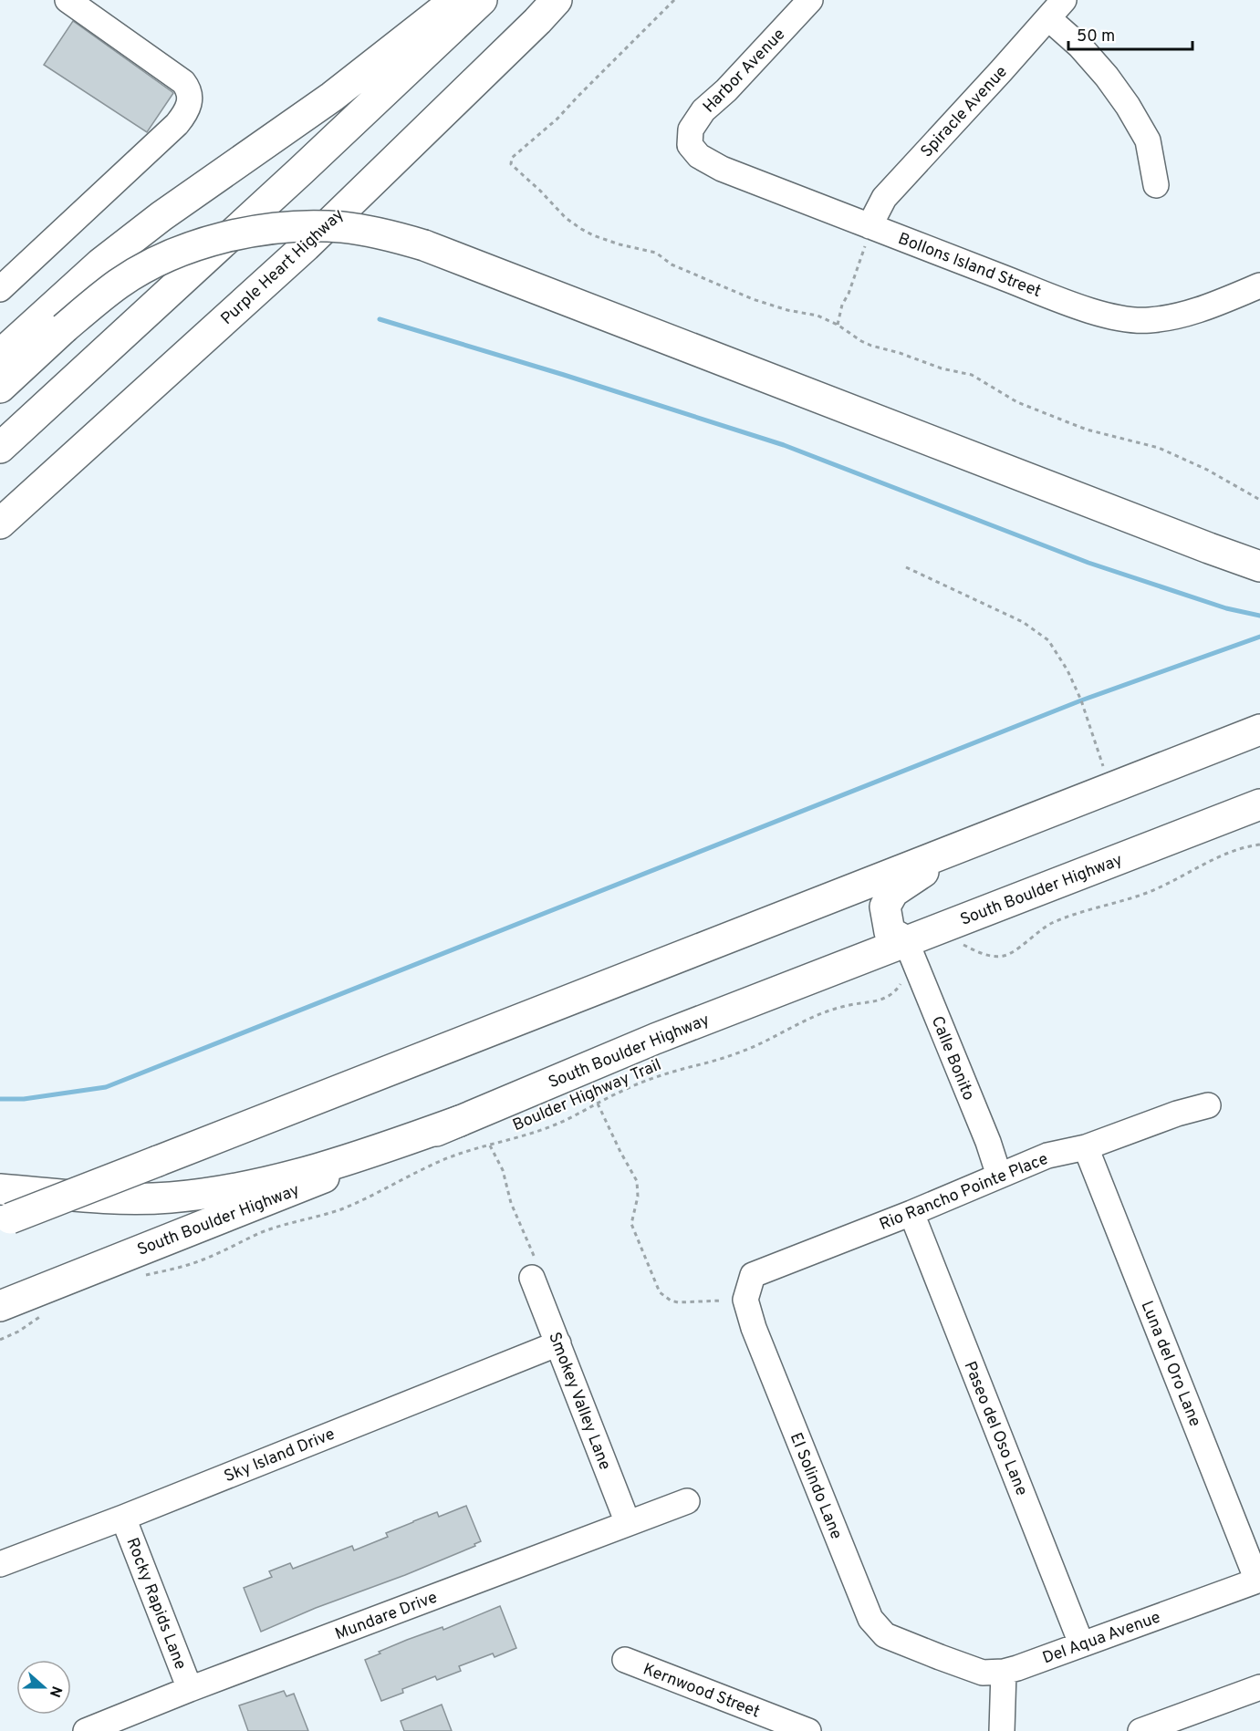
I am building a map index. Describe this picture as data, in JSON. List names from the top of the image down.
{
  "streets": {
    "main road": ["Purple Heart Highway", "South Boulder Highway"],
    "street": [
      "Harbor Avenue",
      "Spiracle Avenue",
      "Bollons Island Street",
      "Calle Bonito",
      "Rio Rancho Pointe Place",
      "Luna del Oro Lane",
      "Smokey Valley Lane",
      "Paseo del Oso Lane",
      "Sky Island Drive",
      "El Solindo Lane",
      "Rocky Rapids Lane",
      "Mundare Drive",
      "Del Aqua Avenue",
      "Kernwood Street"
    ],
    "path": ["Boulder Highway Trail"]
  },
  "crossings": [
    ["Harbor Avenue", "Bollons Island Street"],
    ["Spiracle Avenue", "Bollons Island Street"],
    ["South Boulder Highway", "Calle Bonito"],
    ["Calle Bonito", "Boulder Highway Trail"],
    ["Calle Bonito", "Rio Rancho Pointe Place"],
    ["Rio Rancho Pointe Place", "Luna del Oro Lane"],
    ["Rio Rancho Pointe Place", "Paseo del Oso Lane"],
    ["Rio Rancho Pointe Place", "El Solindo Lane"],
    ["Luna del Oro Lane", "Del Aqua Avenue"],
    ["Smokey Valley Lane", "Sky Island Drive"],
    ["Smokey Valley Lane", "Mundare Drive"],
    ["Paseo del Oso Lane", "Del Aqua Avenue"],
    ["Sky Island Drive", "Rocky Rapids Lane"],
    ["El Solindo Lane", "Del Aqua Avenue"],
    ["Rocky Rapids Lane", "Mundare Drive"]
  ],
  "scale_bar": "50 m",
  "north": "right"
}
